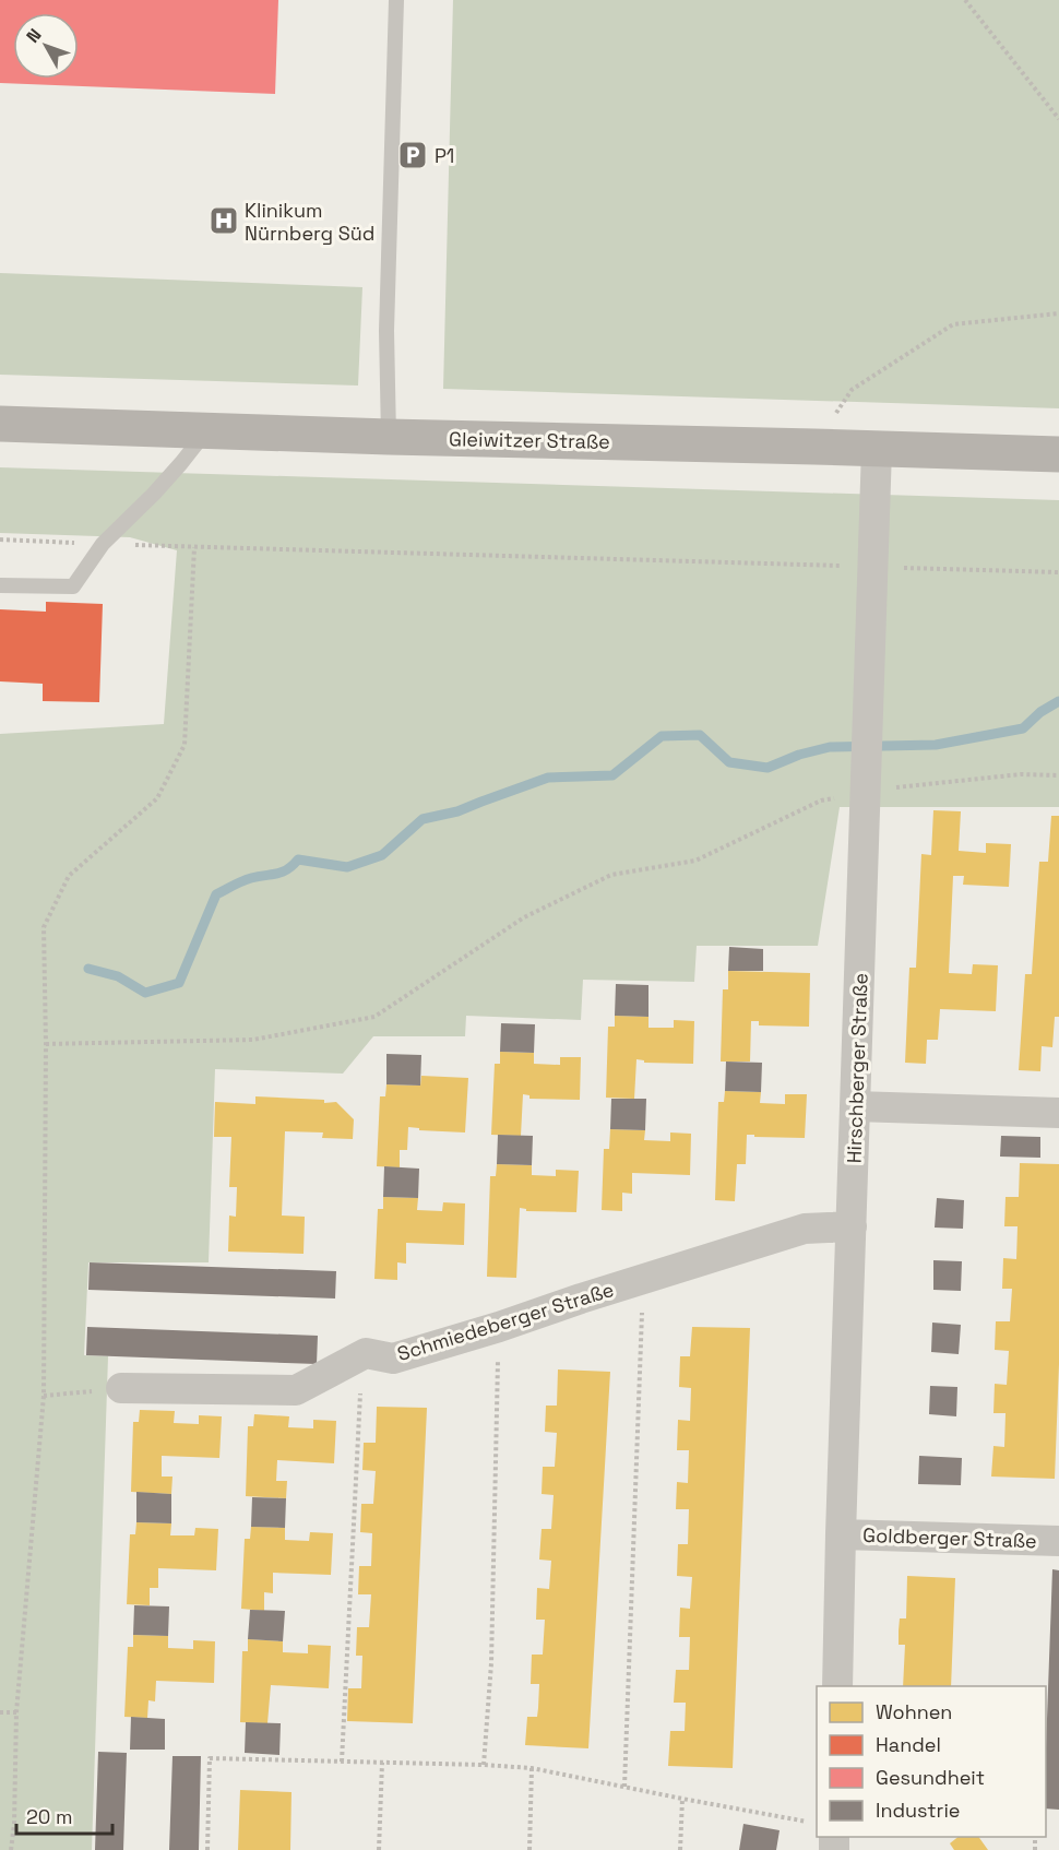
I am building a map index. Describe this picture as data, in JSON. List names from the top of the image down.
{
  "streets": {
    "main road": ["Gleiwitzer Straße"],
    "street": ["Hirschberger Straße", "Schmiedeberger Straße", "Goldberger Straße"]
  },
  "crossings": [
    ["Gleiwitzer Straße", "Hirschberger Straße"],
    ["Hirschberger Straße", "Schmiedeberger Straße"],
    ["Hirschberger Straße", "Goldberger Straße"]
  ],
  "places": {
    "parking": ["P1"],
    "hospital": ["Klinikum Nürnberg Süd"]
  },
  "legend": [
    "Wohnen",
    "Handel",
    "Gesundheit",
    "Industrie"
  ],
  "scale_bar": "20 m",
  "north": "top left"
}
